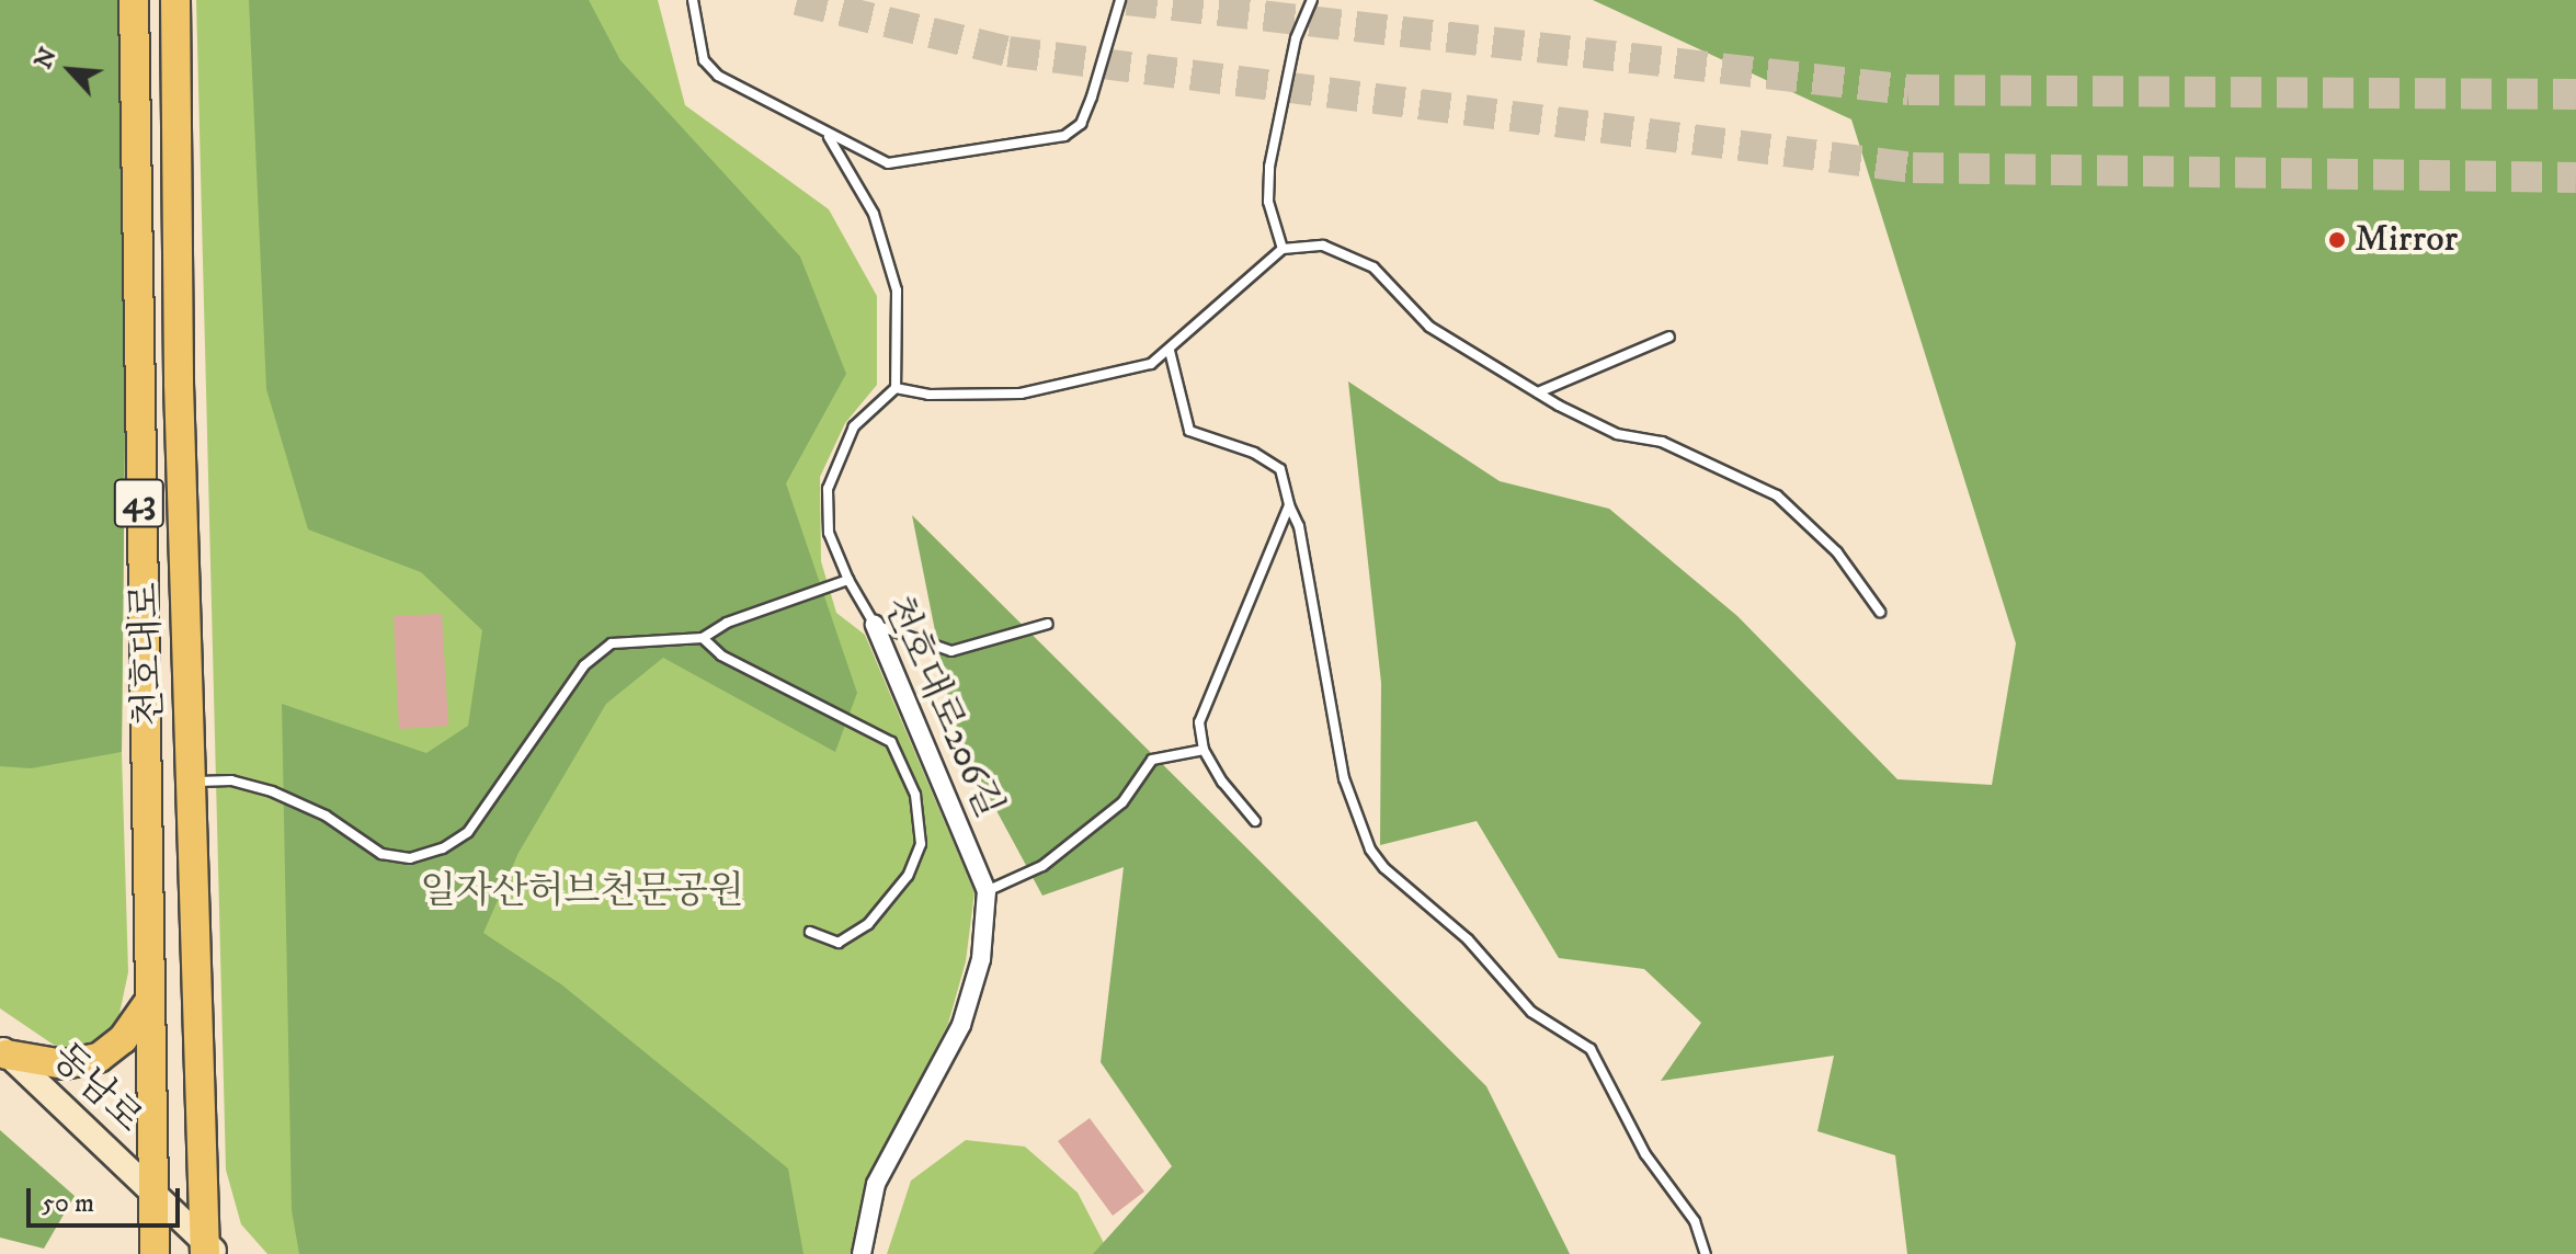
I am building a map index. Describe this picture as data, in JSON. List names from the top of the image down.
{
  "streets": {
    "main road": ["43", "천호대로", "동남로"],
    "street": ["천호대로206길"]
  },
  "crossings": [
    ["천호대로", "천호대로206길"],
    ["천호대로", "동남로"]
  ],
  "parks": ["일자산허브천문공원"],
  "places": ["Mirror"],
  "scale_bar": "50 m",
  "north": "top left"
}
